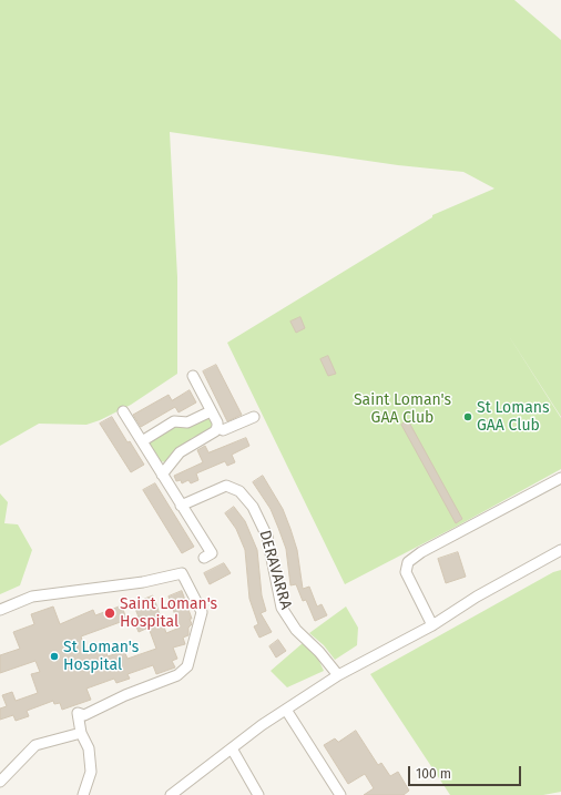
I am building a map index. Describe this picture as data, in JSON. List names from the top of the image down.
{
  "streets": {
    "street": ["DERAVARRA"]
  },
  "parks": ["Saint Loman's GAA Club"],
  "places": ["St Lomans GAA Club", "Saint Loman's Hospital", "St Loman's Hospital"],
  "scale_bar": "100 m"
}
